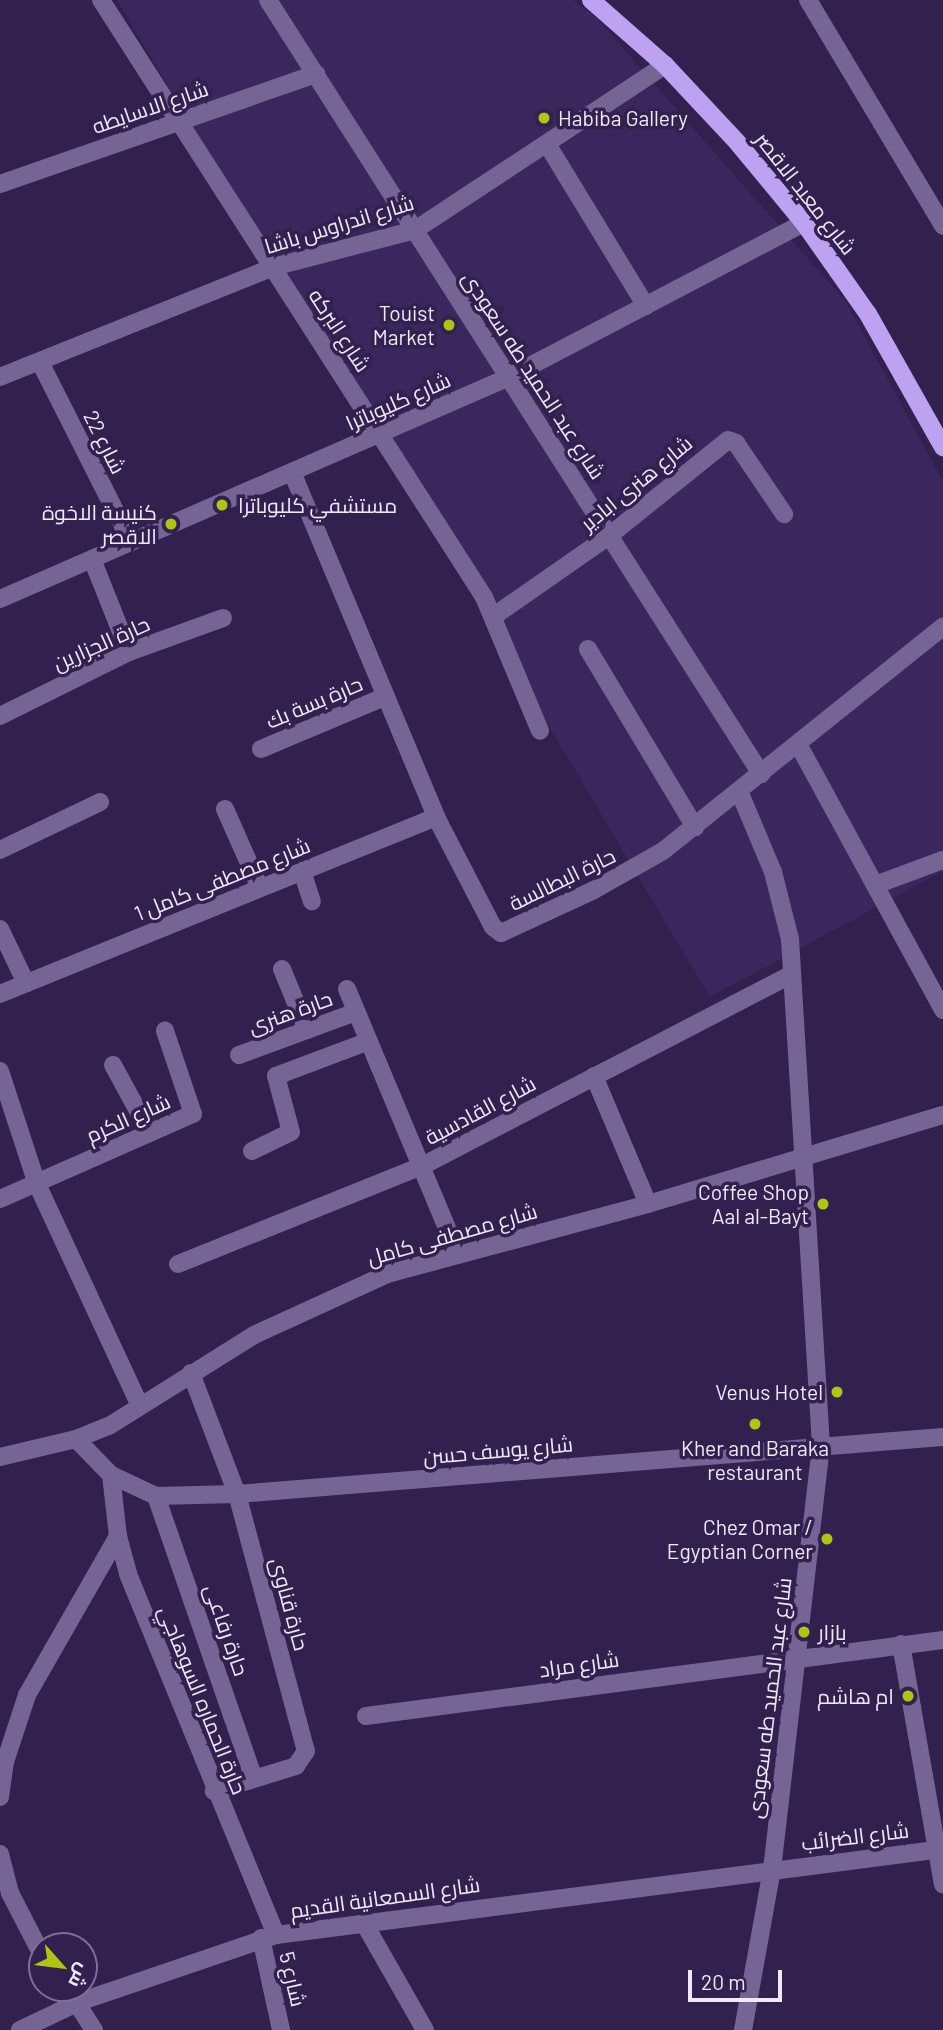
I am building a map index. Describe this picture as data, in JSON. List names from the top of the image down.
{
  "streets": {
    "main road": ["شارع معبد الاقصر"],
    "street": [
      "شارع الاسايطه",
      "شارع اندراوس باشا",
      "شارع البركه",
      "شارع عبد الحميد طه سعودى",
      "شارع كليوباترا",
      "شارع 22",
      "شارع هنرى ابادير",
      "حارة الجزارين",
      "حارة بسة بك",
      "شارع مصطفى كامل 1",
      "حارة البطالسة",
      "حارة هنرى",
      "شارع القادسية",
      "شارع الكرم",
      "شارع مصطفى كامل",
      "شارع يوسف حسن",
      "حارة قناوى",
      "حارة رفاعى",
      "شارع مراد",
      "حارة الحماره السوهاجي",
      "شارع الضرائب",
      "شارع السمعانية القديم",
      "شارع 5"
    ]
  },
  "crossings": [
    ["شارع الاسايطه", "شارع البركه"],
    ["شارع الاسايطه", "شارع عبد الحميد طه سعودى"],
    ["شارع معبد الاقصر", "شارع اندراوس باشا"],
    ["شارع معبد الاقصر", "شارع كليوباترا"],
    ["شارع اندراوس باشا", "شارع البركه"],
    ["شارع اندراوس باشا", "شارع عبد الحميد طه سعودى"],
    ["شارع اندراوس باشا", "شارع 22"],
    ["شارع البركه", "شارع كليوباترا"],
    ["شارع البركه", "شارع هنرى ابادير"],
    ["شارع عبد الحميد طه سعودى", "شارع كليوباترا"],
    ["شارع عبد الحميد طه سعودى", "شارع هنرى ابادير"],
    ["شارع عبد الحميد طه سعودى", "حارة البطالسة"],
    ["شارع عبد الحميد طه سعودى", "شارع القادسية"],
    ["شارع عبد الحميد طه سعودى", "شارع مصطفى كامل"],
    ["شارع عبد الحميد طه سعودى", "شارع يوسف حسن"],
    ["شارع عبد الحميد طه سعودى", "شارع مراد"],
    ["شارع عبد الحميد طه سعودى", "شارع الضرائب"],
    ["شارع عبد الحميد طه سعودى", "شارع السمعانية القديم"],
    ["شارع كليوباترا", "شارع 22"],
    ["شارع كليوباترا", "حارة البطالسة"],
    ["حارة بسة بك", "حارة البطالسة"],
    ["شارع مصطفى كامل 1", "حارة البطالسة"],
    ["شارع مصطفى كامل", "شارع يوسف حسن"],
    ["شارع مصطفى كامل", "حارة قناوى"],
    ["شارع يوسف حسن", "حارة قناوى"],
    ["شارع يوسف حسن", "حارة رفاعى"],
    ["شارع يوسف حسن", "حارة الحماره السوهاجي"],
    ["حارة قناوى", "حارة رفاعى"],
    ["حارة قناوى", "حارة الحماره السوهاجي"],
    ["حارة الحماره السوهاجي", "شارع السمعانية القديم"],
    ["حارة الحماره السوهاجي", "شارع 5"],
    ["شارع الضرائب", "شارع السمعانية القديم"],
    ["شارع السمعانية القديم", "شارع 5"]
  ],
  "places": [
    "Habiba Gallery",
    "Touist Market",
    "مستشفي كليوباترا",
    "كنيسة الاخوة الاقصر",
    "Coffee Shop Aal al‑Bayt",
    "Venus Hotel",
    "Kher and Baraka restaurant",
    "Chez Omar / Egyptian Corner",
    "بازار",
    "ام هاشم"
  ],
  "scale_bar": "20 m",
  "north": "bottom right"
}
